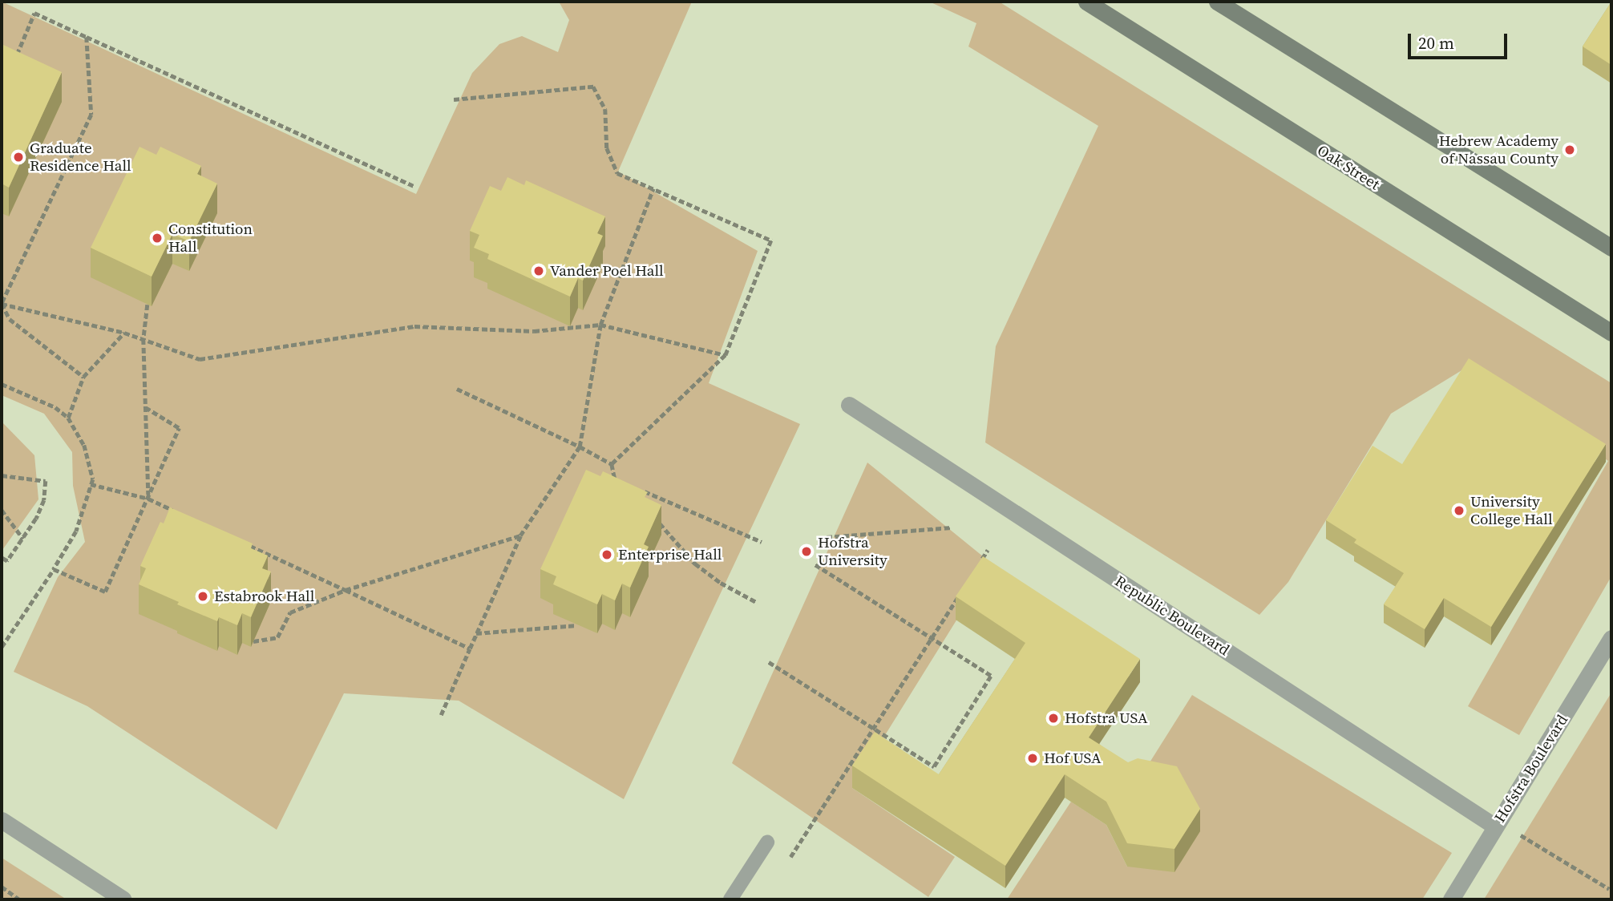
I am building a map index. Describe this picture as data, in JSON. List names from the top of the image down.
{
  "streets": {
    "street": ["Oak Street", "Republic Boulevard", "Hofstra Boulevard"]
  },
  "crossings": [
    ["Republic Boulevard", "Hofstra Boulevard"]
  ],
  "places": [
    "Hebrew Academy of Nassau County",
    "Graduate Residence Hall",
    "Constitution Hall",
    "Vander Poel Hall",
    "University College Hall",
    "Hofstra University",
    "Enterprise Hall",
    "Estabrook Hall",
    "Hofstra USA",
    "Hof USA"
  ],
  "scale_bar": "20 m"
}
